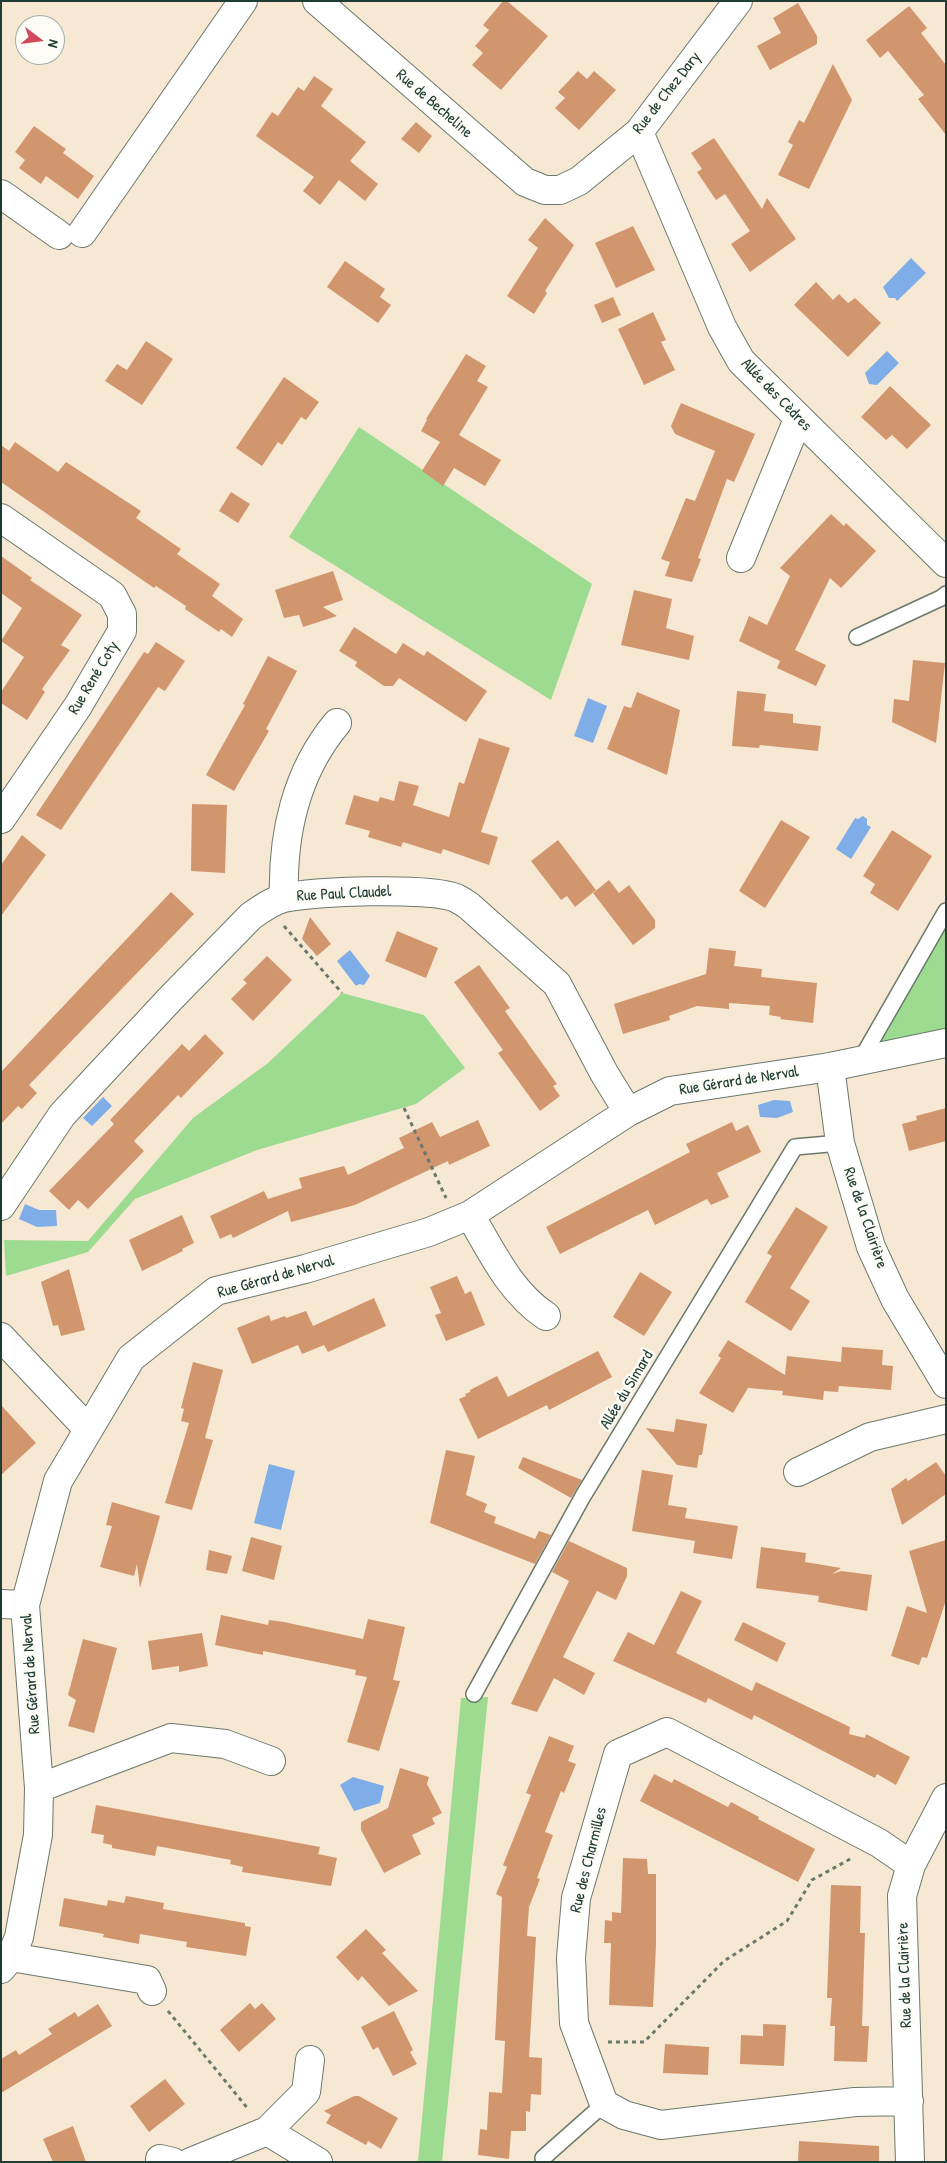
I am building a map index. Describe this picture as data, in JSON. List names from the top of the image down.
{
  "streets": {
    "street": [
      "Rue de Chez Dary",
      "Rue de Becheline",
      "Allée des Cèdres",
      "Rue René Coty",
      "Rue Paul Claudel",
      "Rue Gérard de Nerval",
      "Rue de la Clairière",
      "Rue des Charmilles"
    ],
    "lane": ["Allée du Simard"]
  },
  "crossings": [
    ["Rue de Chez Dary", "Rue de Becheline"],
    ["Rue de Chez Dary", "Allée des Cèdres"],
    ["Rue Paul Claudel", "Rue Gérard de Nerval"],
    ["Rue Gérard de Nerval", "Rue de la Clairière"],
    ["Rue de la Clairière", "Allée du Simard"],
    ["Rue de la Clairière", "Rue des Charmilles"]
  ],
  "north": "right"
}
